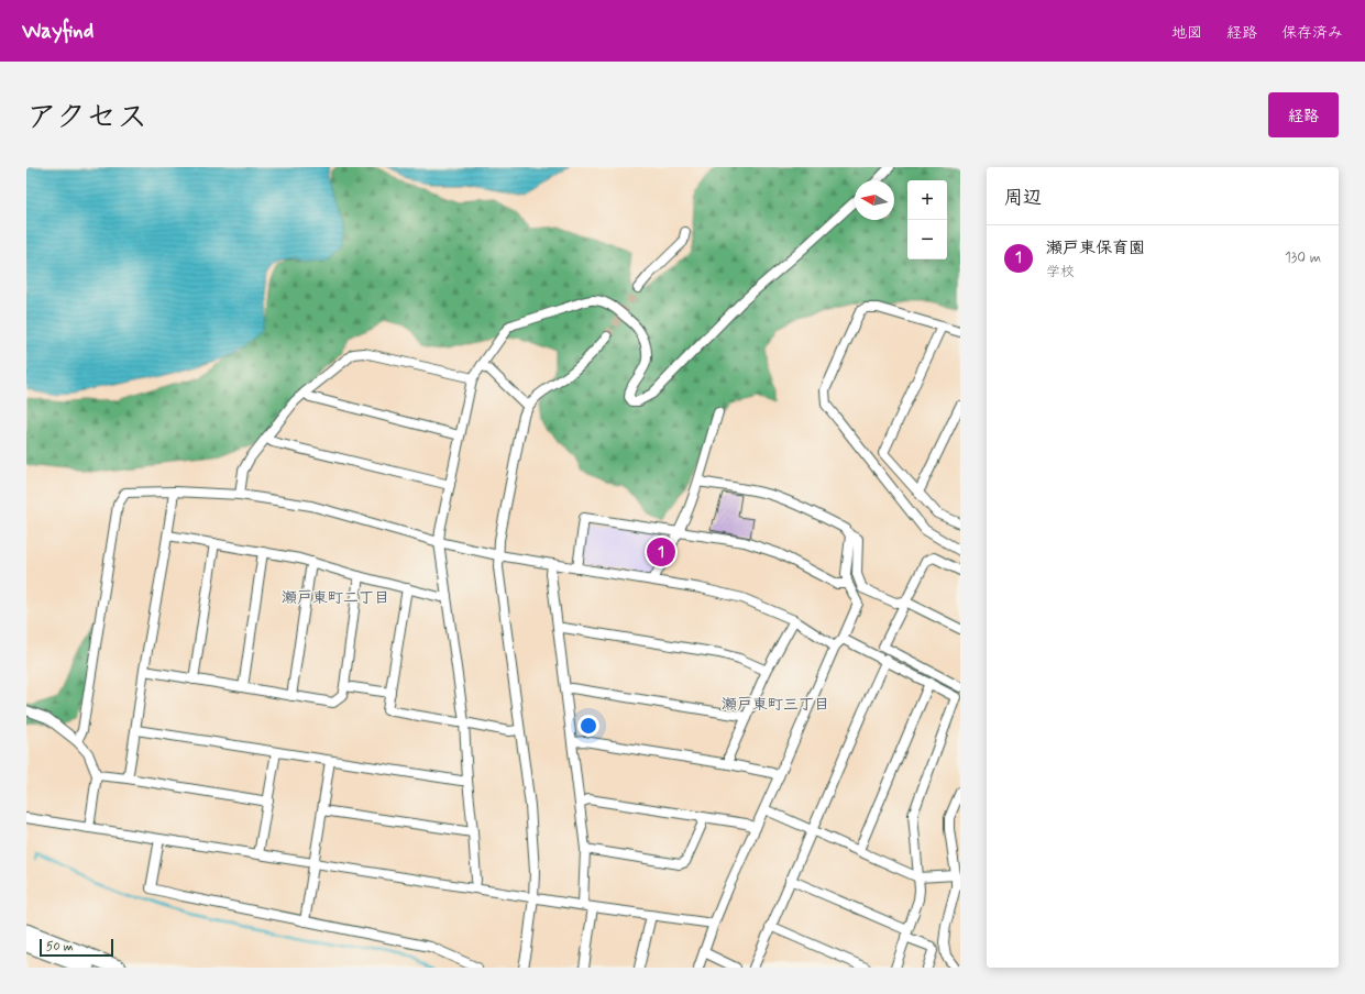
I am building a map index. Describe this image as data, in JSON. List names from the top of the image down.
{
  "districts": ["瀬戸東町二丁目", "瀬戸東町三丁目"],
  "scale_bar": "50 m",
  "north": "left",
  "page": {
    "header": "Wayfind",
    "nav": ["地図", "経路", "保存済み"],
    "title": "アクセス",
    "buttons": "経路",
    "heading": "周辺",
    "map_buttons": ["+", "−"],
    "list": [
      {
        "mark": "1",
        "name": "瀬戸東保育園",
        "note": "学校",
        "value": "130 m"
      }
    ],
    "pins": "1",
    "scale": "50 m"
  }
}
